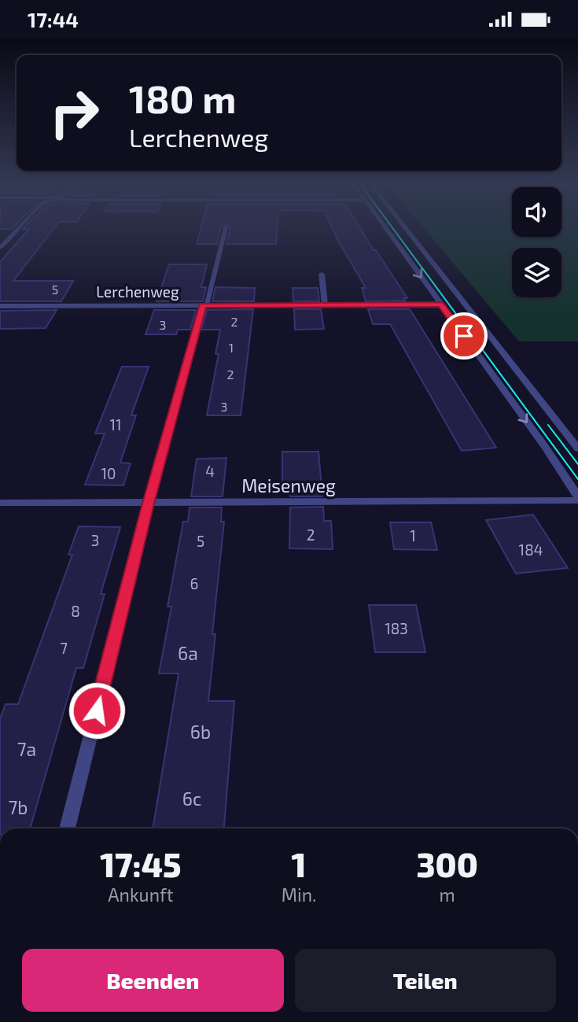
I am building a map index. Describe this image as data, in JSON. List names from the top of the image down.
{
  "streets": {
    "street": ["Lerchenweg", "Meisenweg"]
  },
  "house_numbers": [
    "5",
    "2",
    "3",
    "1",
    "2",
    "3",
    "11",
    "4",
    "10",
    "2",
    "1",
    "3",
    "5",
    "184",
    "6",
    "8",
    "183",
    "7",
    "6a",
    "6b",
    "7a",
    "6c",
    "7b"
  ],
  "page": {
    "status": "17:44",
    "turn": ["180 m", "Lerchenweg"],
    "eta": [
      "17:45",
      "Ankunft",
      "1",
      "Min.",
      "300",
      "m"
    ],
    "buttons": ["Beenden", "Teilen"]
  }
}
